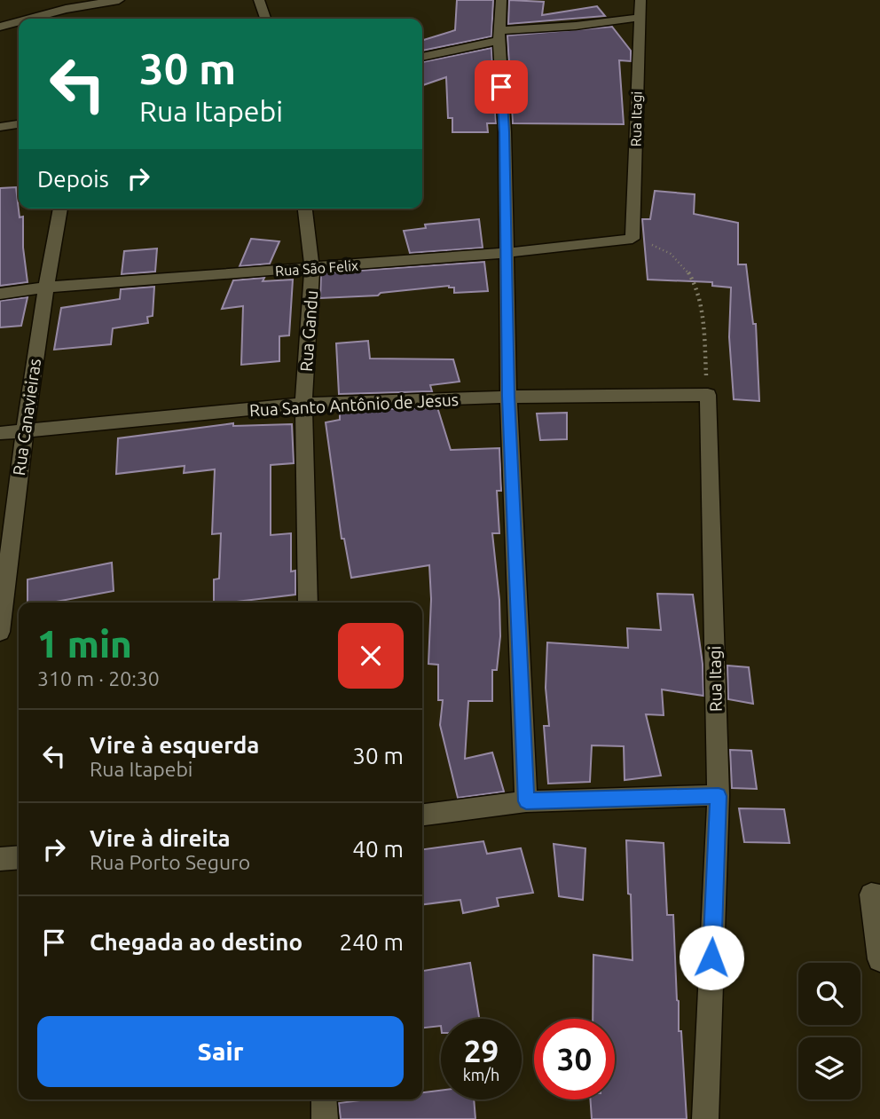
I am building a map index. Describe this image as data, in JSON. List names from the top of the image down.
{
  "streets": {
    "street": [
      "Rua Itagi",
      "Rua São Felix",
      "Rua Gandu",
      "Rua Santo Antônio de Jesus",
      "Rua Canavieiras"
    ]
  },
  "crossings": [
    ["Rua Itagi", "Rua São Felix"],
    ["Rua Itagi", "Rua Santo Antônio de Jesus"],
    ["Rua São Felix", "Rua Gandu"],
    ["Rua São Felix", "Rua Canavieiras"],
    ["Rua Gandu", "Rua Santo Antônio de Jesus"],
    ["Rua Santo Antônio de Jesus", "Rua Canavieiras"]
  ],
  "page": {
    "turn": ["30 m", "Rua Itapebi"],
    "then": "Depois",
    "heading": ["1 min", "310 m · 20:30"],
    "list": [
      {
        "name": "Vire à esquerda",
        "note": "Rua Itapebi",
        "value": "30 m"
      },
      {
        "name": "Vire à direita",
        "note": "Rua Porto Seguro",
        "value": "40 m"
      },
      {
        "name": "Chegada ao destino",
        "value": "240 m"
      }
    ],
    "buttons": "Sair",
    "speed": "29 km/h",
    "limit": "30"
  }
}
